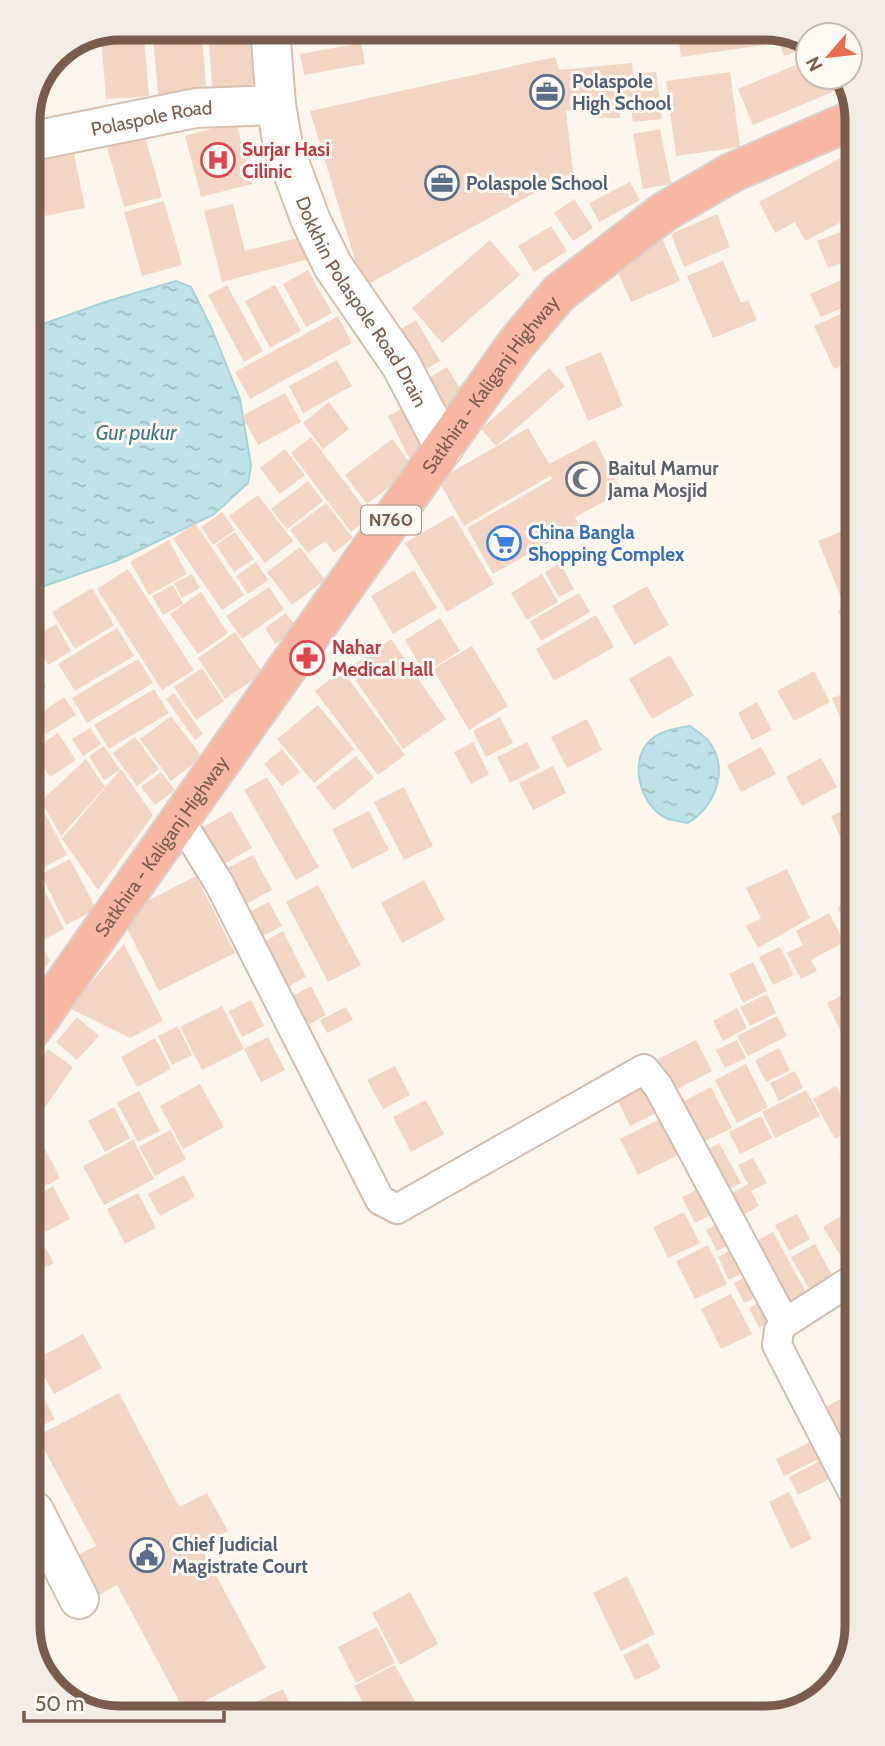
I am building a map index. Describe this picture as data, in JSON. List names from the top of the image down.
{
  "streets": {
    "highway": ["Satkhira - Kaliganj Highway", "N760"],
    "street": ["Polaspole Road", "Dokkhin Polaspole Road Drain"]
  },
  "crossings": [
    ["Polaspole Road", "Dokkhin Polaspole Road Drain"],
    ["Dokkhin Polaspole Road Drain", "Satkhira - Kaliganj Highway"]
  ],
  "water": ["Gur pukur"],
  "places": {
    "office": ["Polaspole High School", "Polaspole School"],
    "hospital": ["Surjar Hasi Cilinic"],
    "mosque": ["Baitul Mamur Jama Mosjid"],
    "supermarket": ["China Bangla Shopping Complex"],
    "pharmacy": ["Nahar Medical Hall"],
    "public building": ["Chief Judicial Magistrate Court"]
  },
  "scale_bar": "50 m",
  "north": "bottom left"
}
